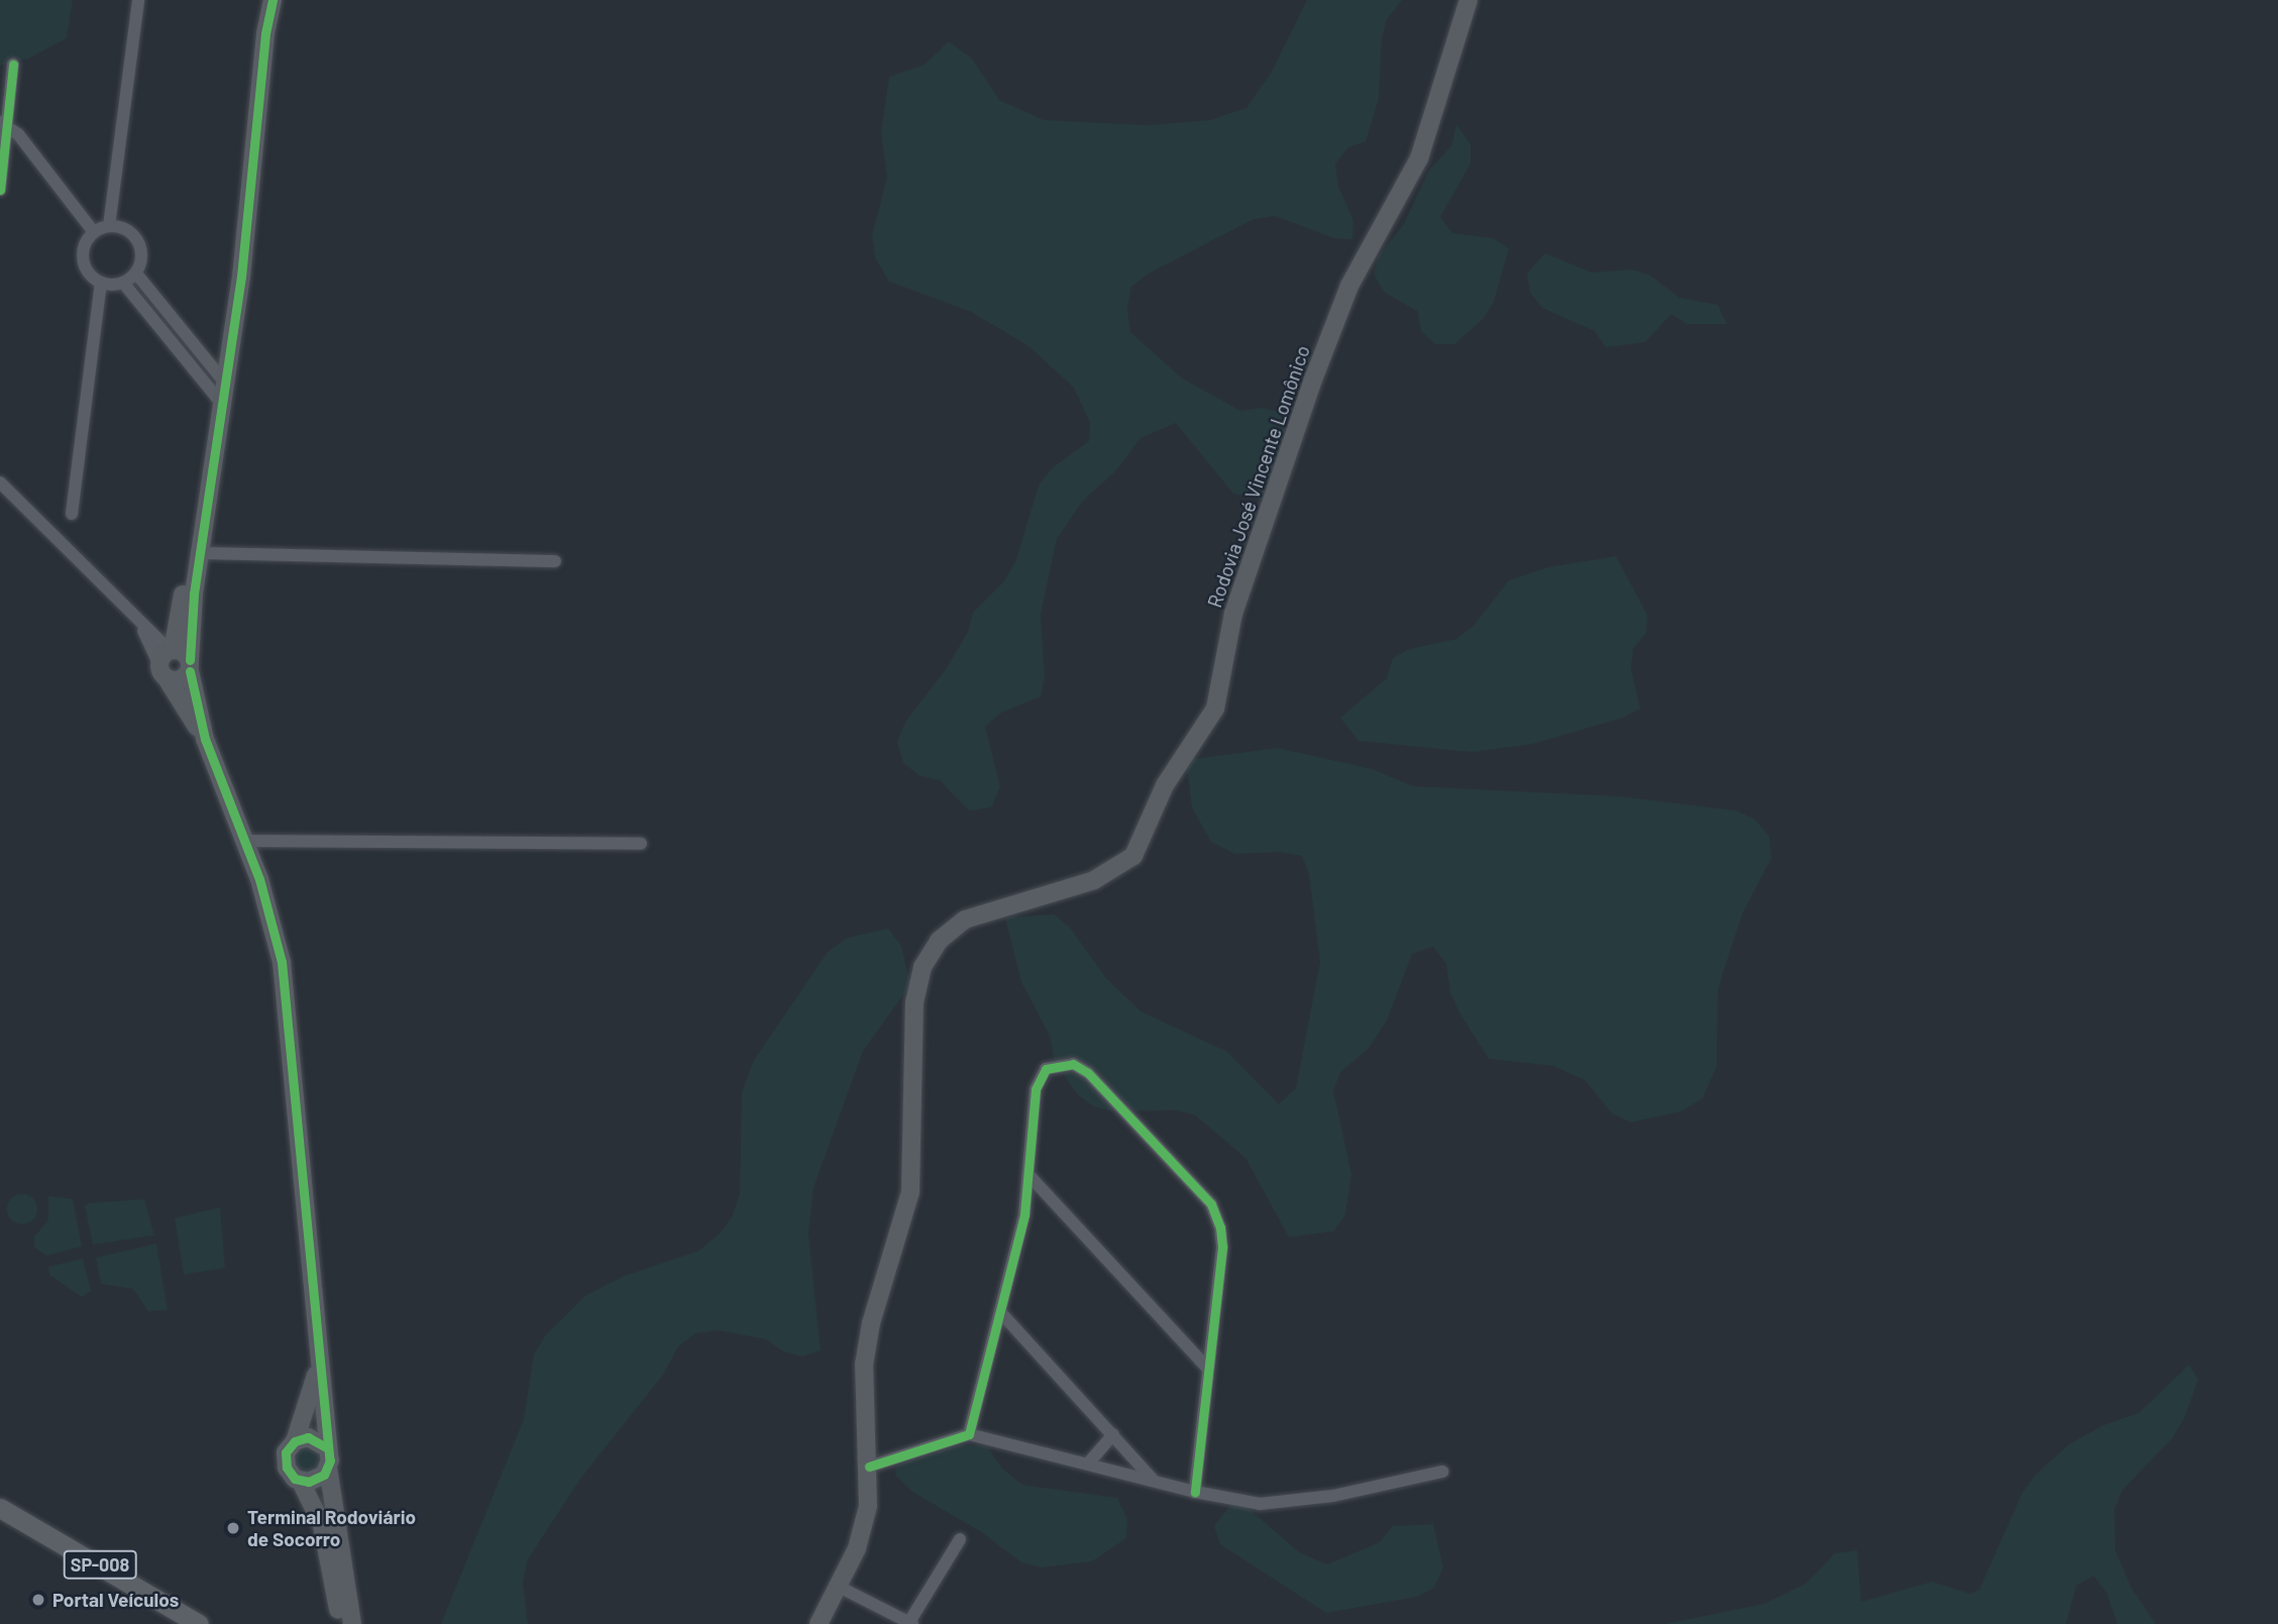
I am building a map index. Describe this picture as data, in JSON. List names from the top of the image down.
{
  "streets": {
    "main road": ["SP-008"],
    "street": ["Rodovia José Vincente Lomônico"]
  },
  "places": ["Terminal Rodoviário de Socorro", "Portal Veículos"]
}
